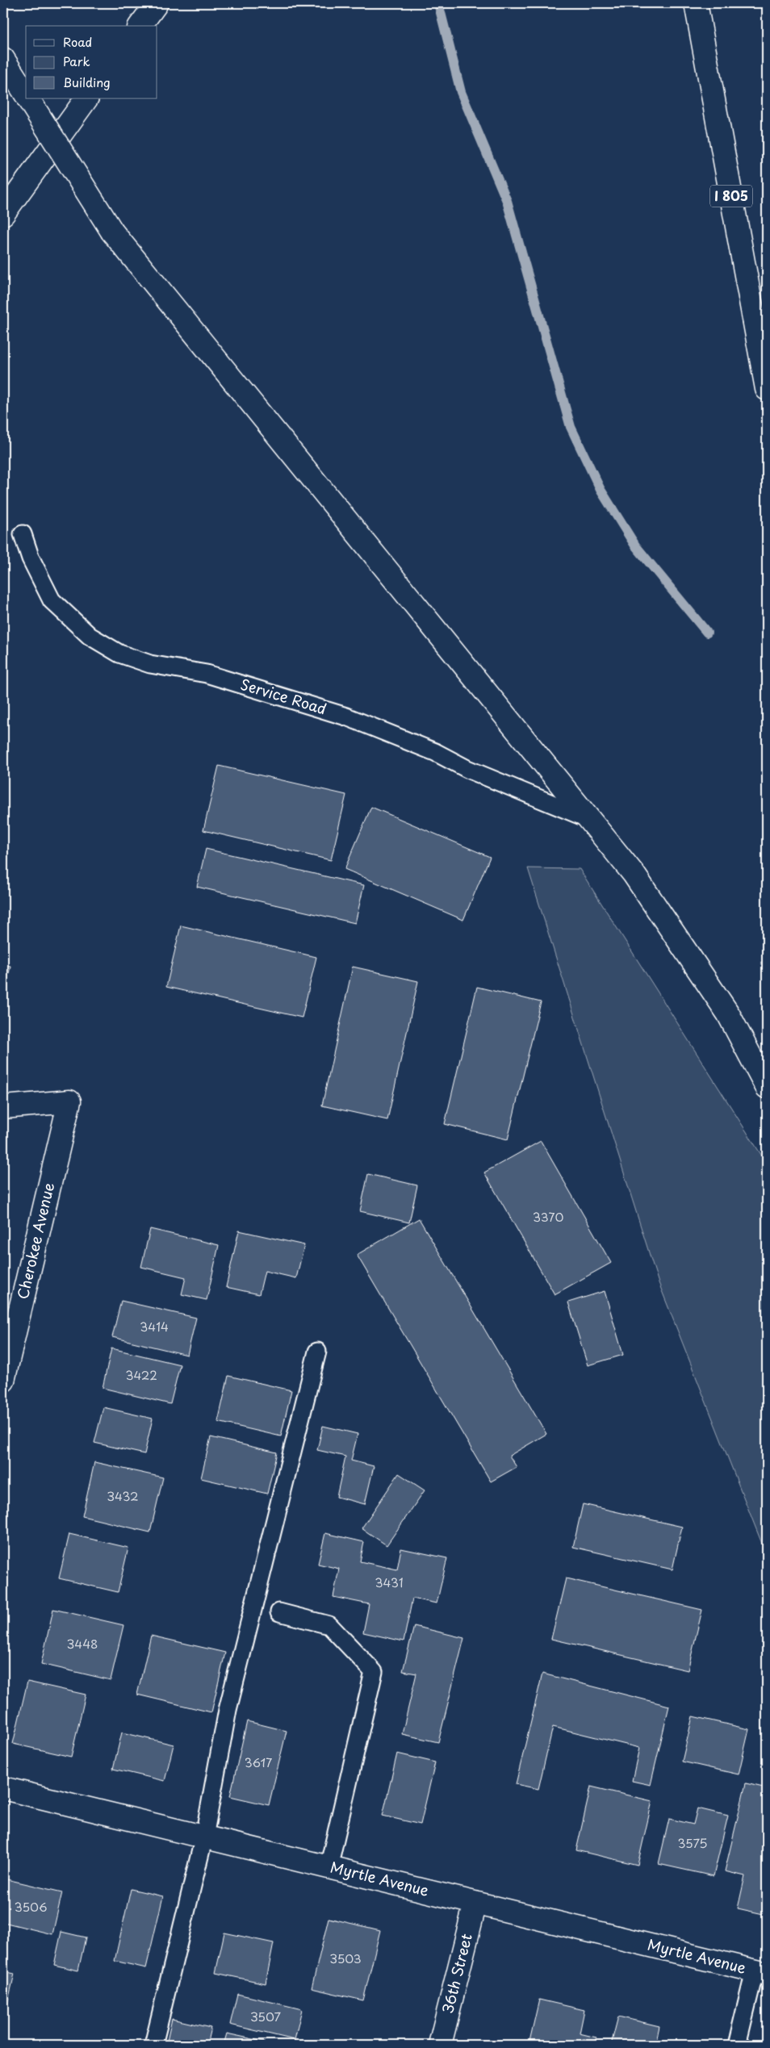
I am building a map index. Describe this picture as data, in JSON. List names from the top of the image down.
{
  "streets": {
    "main road": [
      "I 805",
      "Cherokee Avenue",
      "Myrtle Avenue",
      "36th Street"
    ],
    "lane": ["Service Road"]
  },
  "crossings": [
    ["Myrtle Avenue", "36th Street"]
  ],
  "house_numbers": [
    "3370",
    "3414",
    "3422",
    "3432",
    "3431",
    "3448",
    "3617",
    "3575",
    "3506",
    "3503",
    "3507"
  ],
  "legend": ["Road", "Park", "Building"]
}
